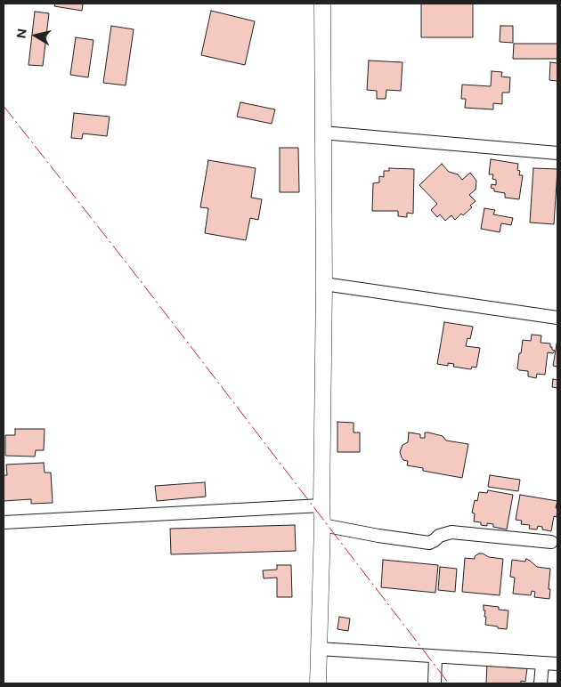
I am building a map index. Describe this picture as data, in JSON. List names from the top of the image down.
{
  "north": "left"
}
